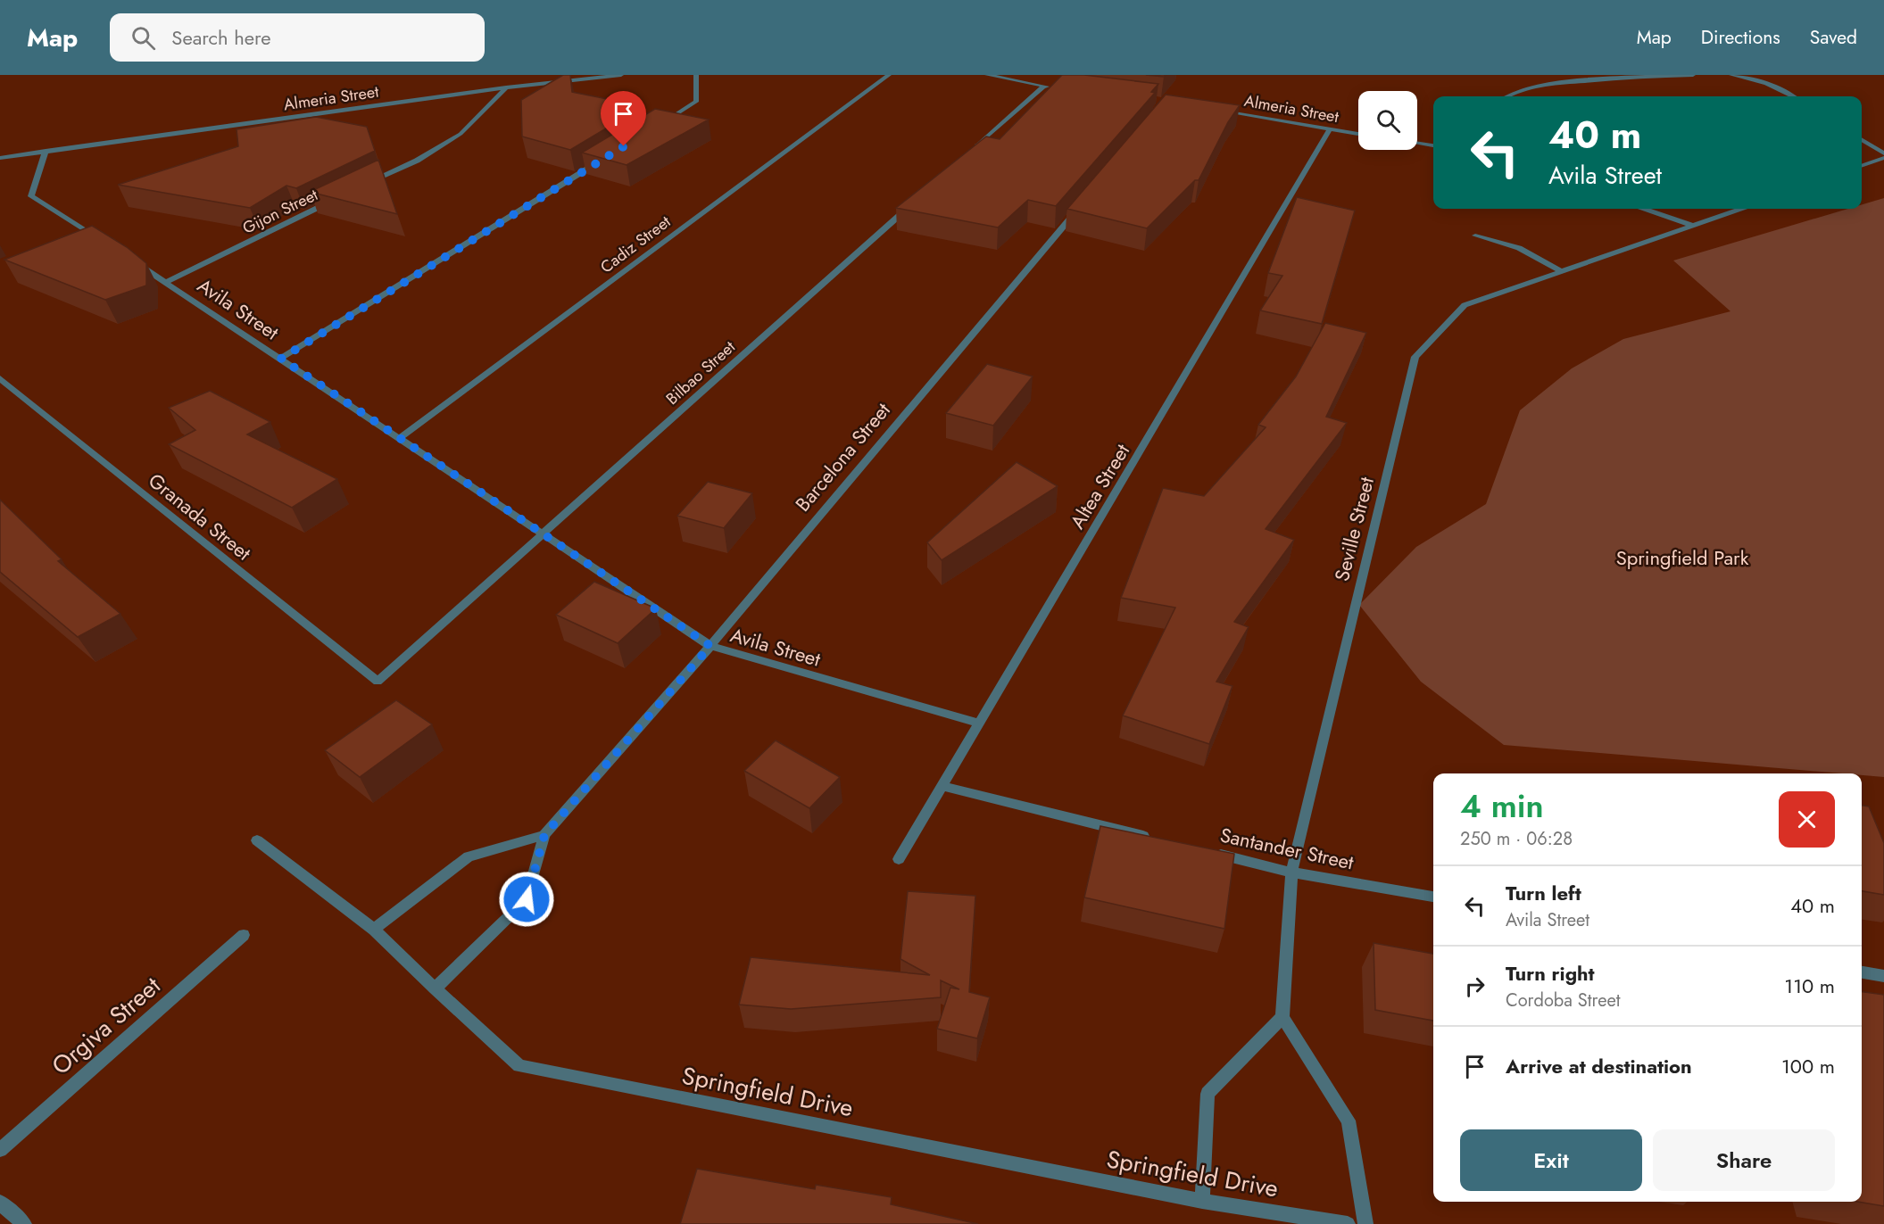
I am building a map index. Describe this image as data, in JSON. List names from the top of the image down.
{
  "streets": {
    "street": [
      "Almeria Street",
      "Gijon Street",
      "Cadiz Street",
      "Avila Street",
      "Bilbao Street",
      "Barcelona Street",
      "Altea Street",
      "Granada Street",
      "Seville Street",
      "Santander Street",
      "Orgiva Street",
      "Springfield Drive"
    ]
  },
  "crossings": [
    ["Almeria Street", "Altea Street"],
    ["Gijon Street", "Avila Street"],
    ["Cadiz Street", "Avila Street"],
    ["Avila Street", "Bilbao Street"],
    ["Avila Street", "Barcelona Street"],
    ["Avila Street", "Altea Street"],
    ["Bilbao Street", "Granada Street"],
    ["Barcelona Street", "Springfield Drive"],
    ["Seville Street", "Santander Street"]
  ],
  "parks": ["Springfield Park"],
  "page": {
    "header": "Map",
    "search": "Search here",
    "nav": ["Map", "Directions", "Saved"],
    "turn": ["40 m", "Avila Street"],
    "heading": ["4 min", "250 m · 06:28"],
    "list": [
      {
        "name": "Turn left",
        "note": "Avila Street",
        "value": "40 m"
      },
      {
        "name": "Turn right",
        "note": "Cordoba Street",
        "value": "110 m"
      },
      {
        "name": "Arrive at destination",
        "value": "100 m"
      }
    ],
    "buttons": ["Exit", "Share"]
  }
}
